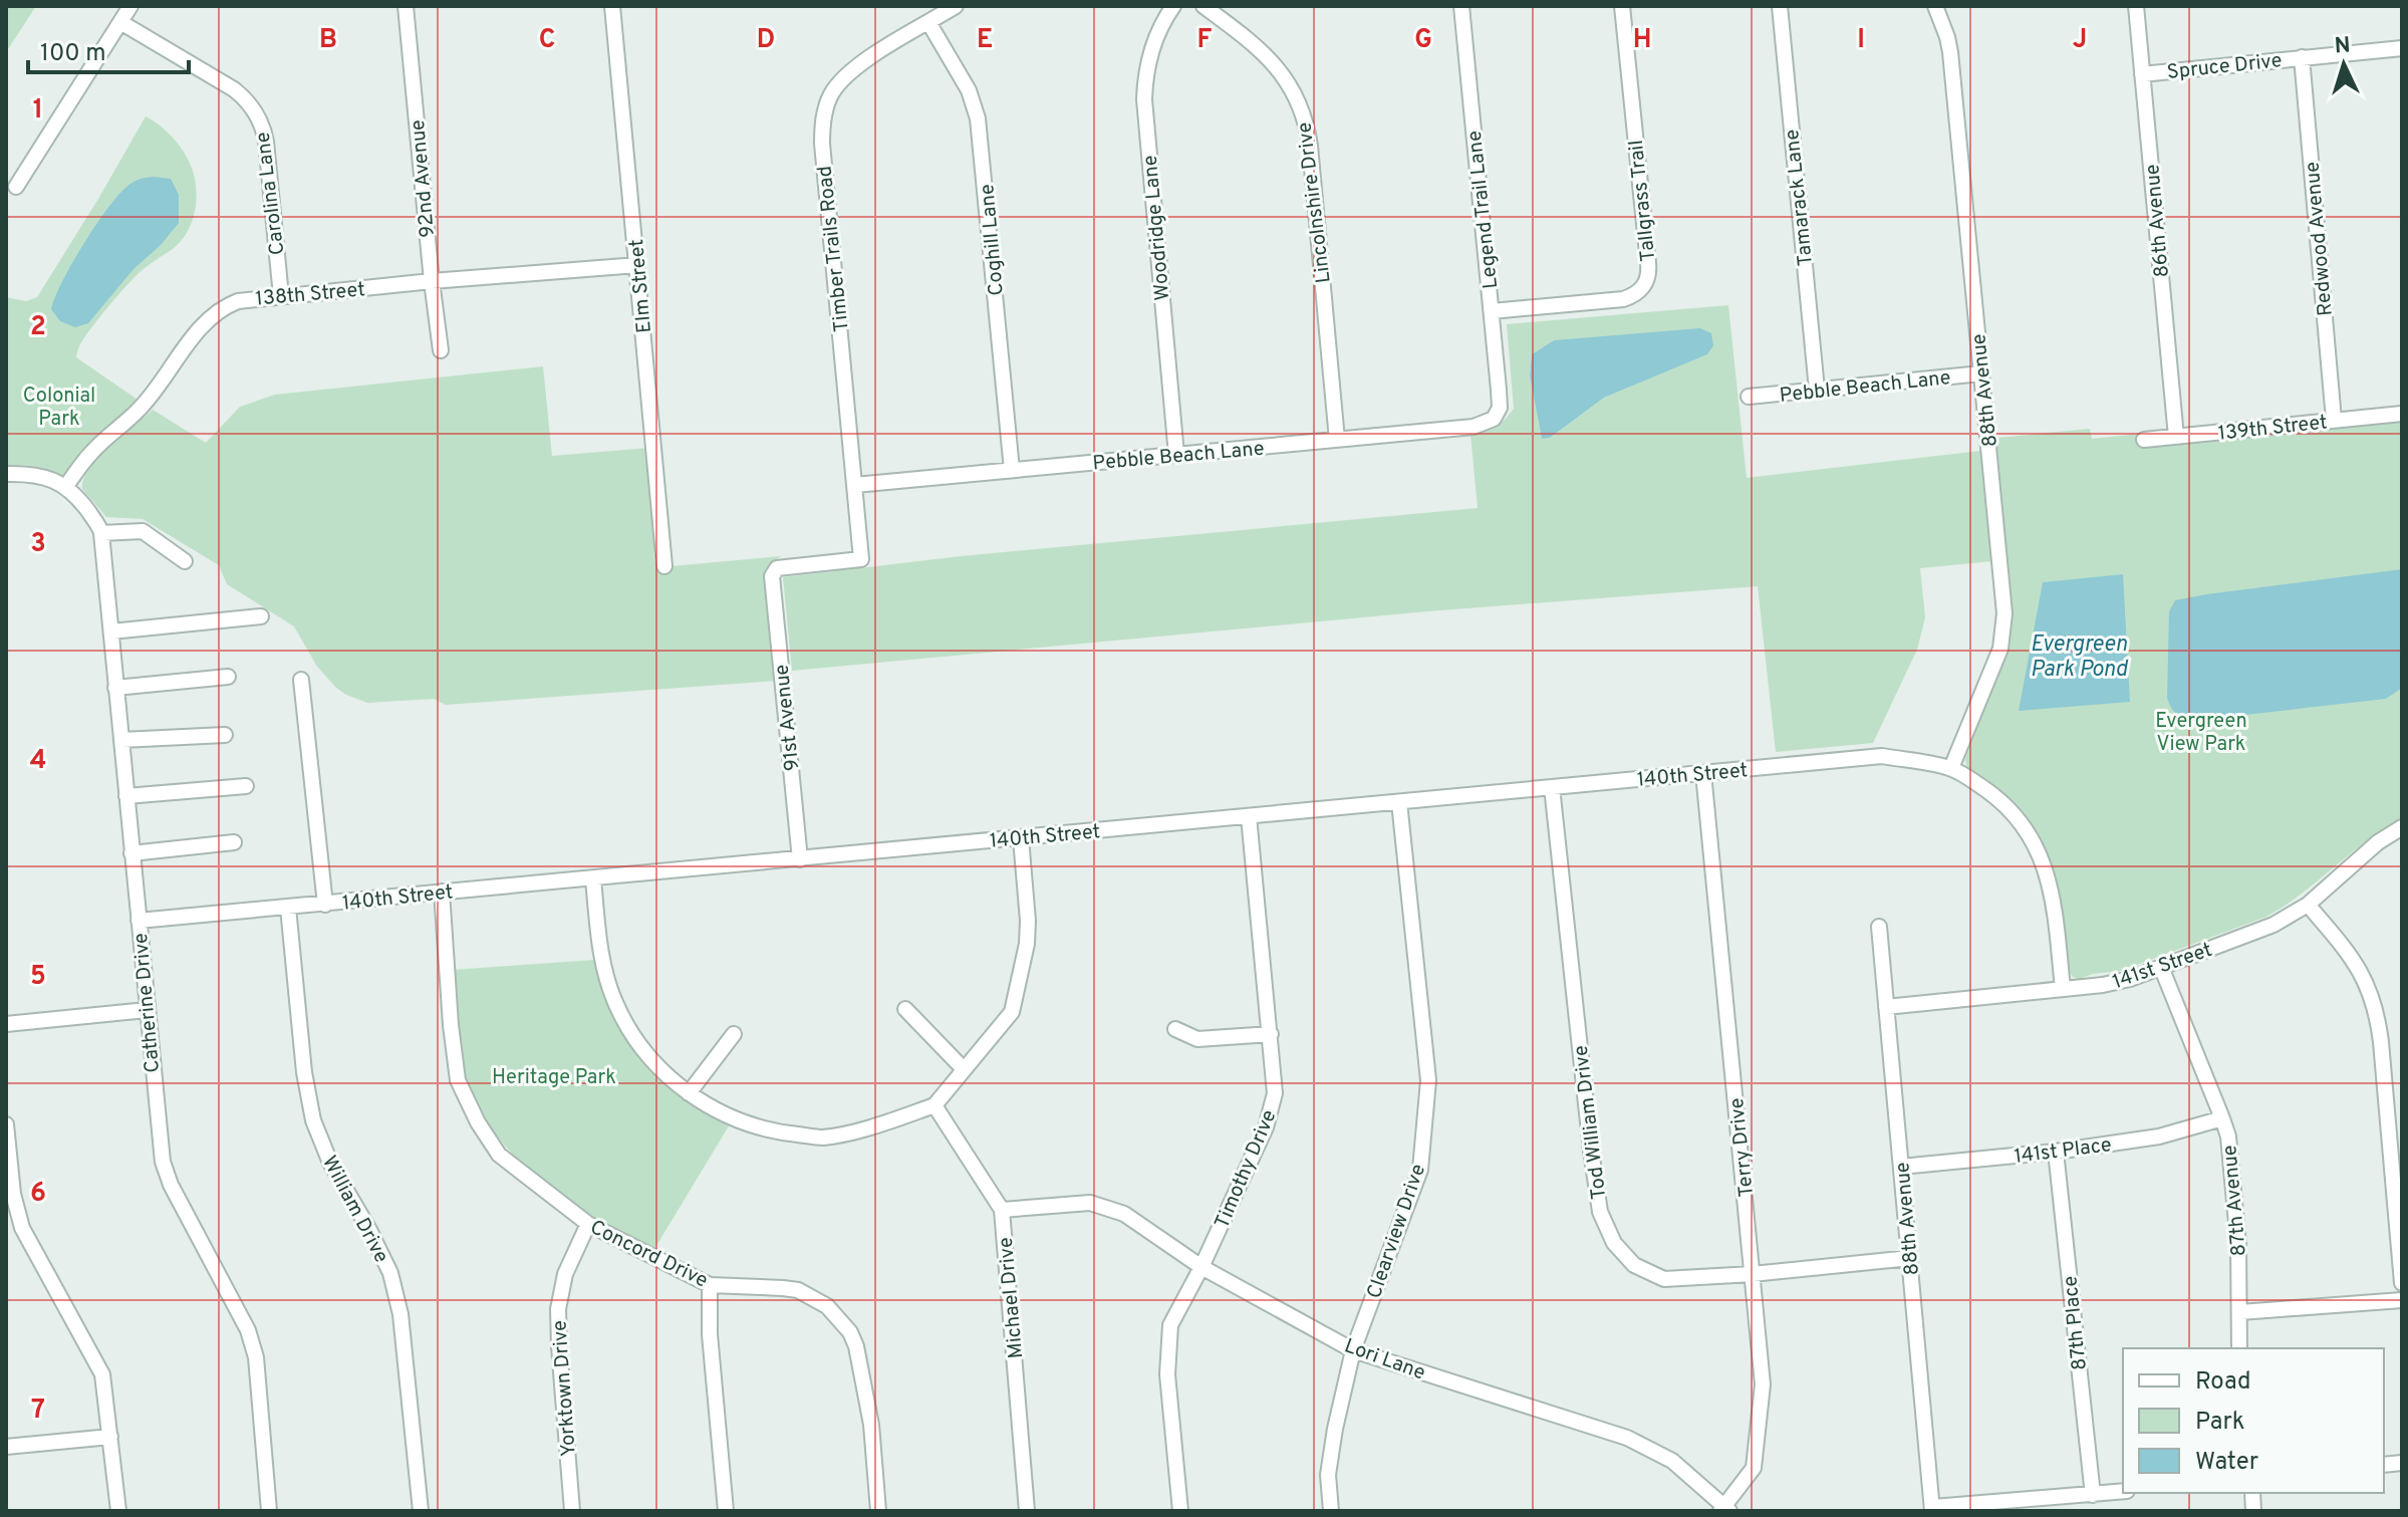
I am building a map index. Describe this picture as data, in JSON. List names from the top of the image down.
{
  "streets": {
    "street": [
      "Spruce Drive",
      "92nd Avenue",
      "Carolina Lane",
      "Tamarack Lane",
      "Tallgrass Trail",
      "Lincolnshire Drive",
      "Legend Trail Lane",
      "86th Avenue",
      "Woodridge Lane",
      "Redwood Avenue",
      "Coghill Lane",
      "Timber Trails Road",
      "Elm Street",
      "138th Street",
      "Pebble Beach Lane",
      "88th Avenue",
      "139th Street",
      "91st Avenue",
      "140th Street",
      "141st Street",
      "Catherine Drive",
      "Tod William Drive",
      "Terry Drive",
      "141st Place",
      "Timothy Drive",
      "87th Avenue",
      "William Drive",
      "Clearview Drive",
      "Concord Drive",
      "Michael Drive",
      "87th Place",
      "Lori Lane",
      "Yorktown Drive"
    ]
  },
  "crossings": [
    ["Spruce Drive", "86th Avenue"],
    ["Spruce Drive", "Redwood Avenue"],
    ["92nd Avenue", "138th Street"],
    ["Carolina Lane", "138th Street"],
    ["Tamarack Lane", "Pebble Beach Lane"],
    ["Tallgrass Trail", "Legend Trail Lane"],
    ["Lincolnshire Drive", "Pebble Beach Lane"],
    ["Legend Trail Lane", "Pebble Beach Lane"],
    ["86th Avenue", "139th Street"],
    ["Woodridge Lane", "Pebble Beach Lane"],
    ["Redwood Avenue", "139th Street"],
    ["Coghill Lane", "Timber Trails Road"],
    ["Coghill Lane", "Pebble Beach Lane"],
    ["Timber Trails Road", "Pebble Beach Lane"],
    ["Timber Trails Road", "91st Avenue"],
    ["Elm Street", "138th Street"],
    ["138th Street", "Catherine Drive"],
    ["Pebble Beach Lane", "88th Avenue"],
    ["88th Avenue", "140th Street"],
    ["88th Avenue", "141st Street"],
    ["88th Avenue", "Tod William Drive"],
    ["88th Avenue", "141st Place"],
    ["91st Avenue", "140th Street"],
    ["140th Street", "Catherine Drive"],
    ["140th Street", "Tod William Drive"],
    ["140th Street", "Terry Drive"],
    ["140th Street", "Timothy Drive"],
    ["140th Street", "William Drive"],
    ["140th Street", "Clearview Drive"],
    ["140th Street", "Concord Drive"],
    ["141st Street", "87th Avenue"],
    ["Tod William Drive", "Terry Drive"],
    ["Terry Drive", "Lori Lane"],
    ["141st Place", "87th Avenue"],
    ["141st Place", "87th Place"],
    ["Timothy Drive", "Lori Lane"],
    ["Clearview Drive", "Lori Lane"],
    ["Concord Drive", "Yorktown Drive"],
    ["Michael Drive", "Lori Lane"]
  ],
  "water": ["Evergreen Park Pond"],
  "parks": ["Colonial Park", "Evergreen View Park", "Heritage Park"],
  "legend": ["Road", "Park", "Water"],
  "scale_bar": "100 m",
  "north": "top",
  "grid": {
    "columns": [
      "B",
      "C",
      "D",
      "E",
      "F",
      "G",
      "H",
      "I",
      "J"
    ],
    "rows": [
      "1",
      "2",
      "3",
      "4",
      "5",
      "6",
      "7"
    ]
  }
}
